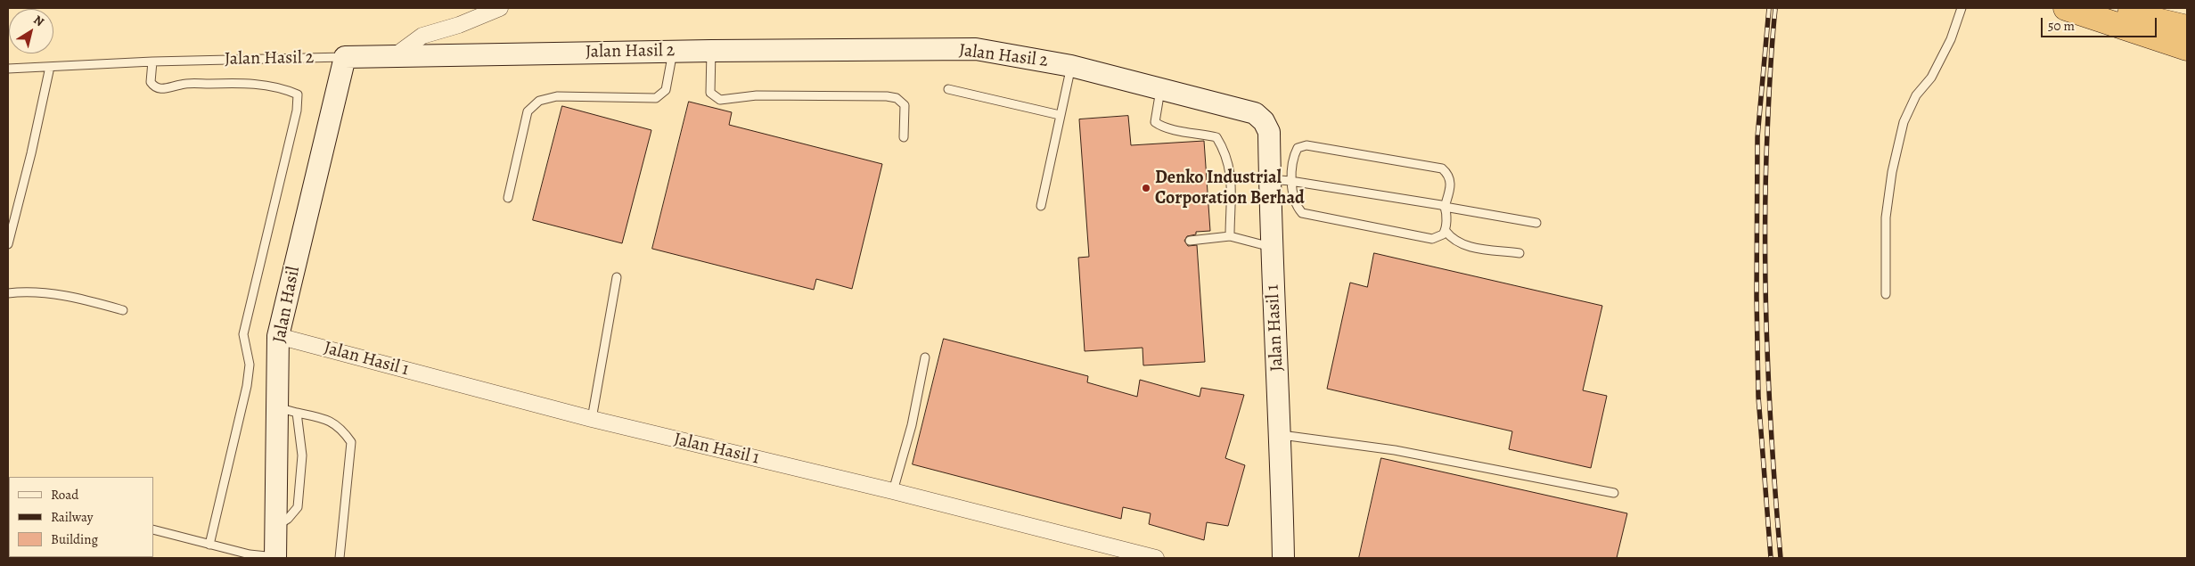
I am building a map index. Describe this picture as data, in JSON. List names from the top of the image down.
{
  "streets": {
    "street": ["Jalan Hasil 2", "Jalan Hasil", "Jalan Hasil 1"]
  },
  "crossings": [
    ["Jalan Hasil 2", "Jalan Hasil"],
    ["Jalan Hasil 2", "Jalan Hasil 1"],
    ["Jalan Hasil", "Jalan Hasil 1"]
  ],
  "places": ["Denko Industrial Corporation Berhad"],
  "legend": ["Road", "Railway", "Building"],
  "scale_bar": "50 m",
  "north": "top right"
}
